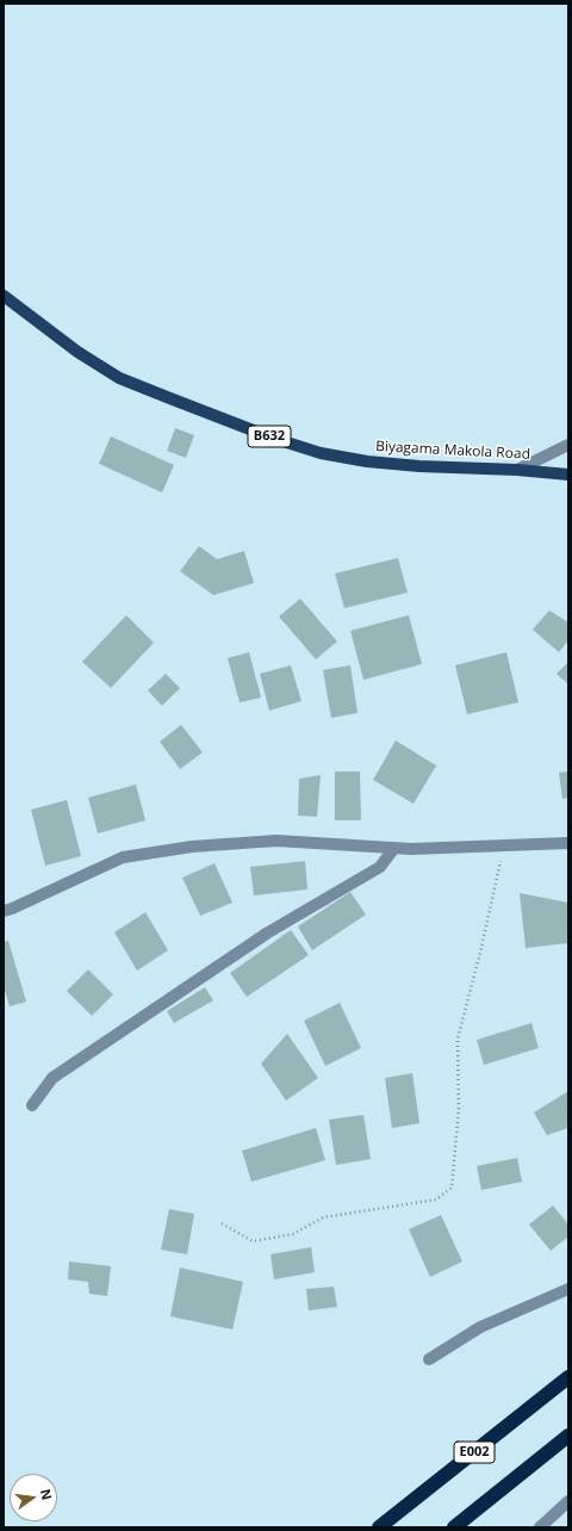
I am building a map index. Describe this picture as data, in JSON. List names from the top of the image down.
{
  "streets": {
    "highway": ["E002"],
    "main road": ["B632", "Biyagama Makola Road"]
  },
  "north": "right"
}
